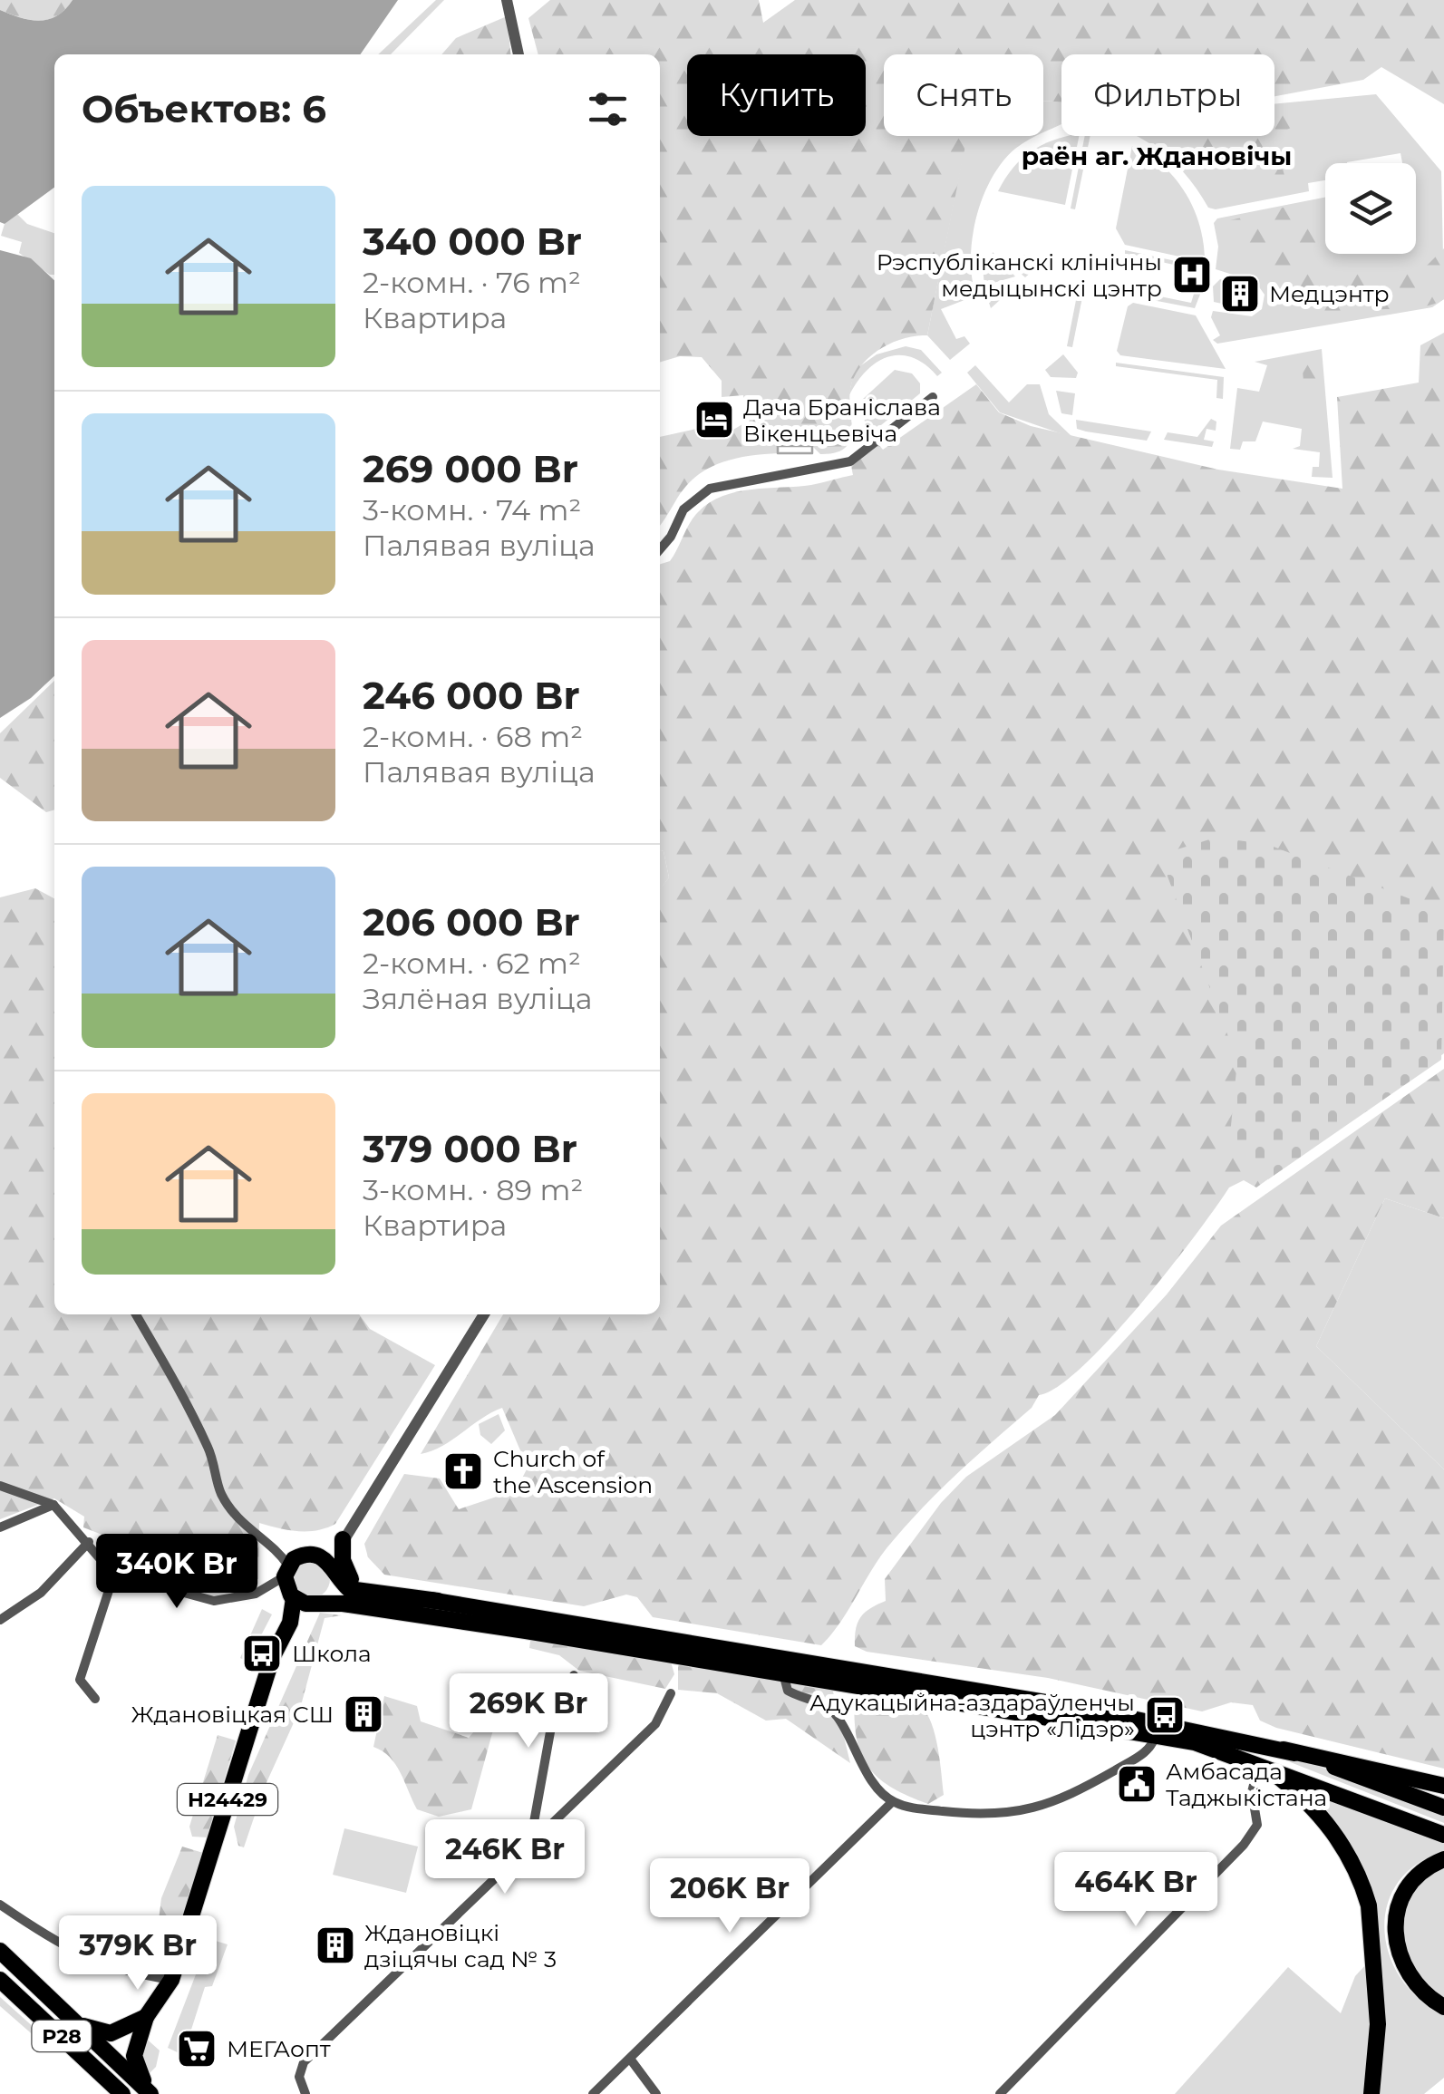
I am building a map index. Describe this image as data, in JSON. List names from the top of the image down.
{
  "streets": {
    "main road": ["Н24429", "Р28"]
  },
  "crossings": [
    ["Н24429", "Р28"]
  ],
  "districts": ["раён аг. Ждановічы"],
  "places": {
    "hospital": ["Рэспубліканскі клінічны медыцынскі цэнтр"],
    "building": ["Медцэнтр", "Ждановіцкая СШ", "Ждановіцкі дзіцячы сад № 3"],
    "hotel": ["Дача Браніслава Вікенцьевіча"],
    "church": ["Church of the Ascension"],
    "bus stop": ["Школа", "Адукацыйна-аздараўленчы цэнтр «Лідэр»"],
    "public building": ["Амбасада Таджыкістана"],
    "supermarket": ["МЕГАопт"]
  },
  "page": {
    "chip": ["Купить", "Снять", "Фильтры"],
    "heading": "Объектов: 6",
    "list": [
      {
        "name": "340 000 Br",
        "note": "2-комн. · 76 m² · Квартира"
      },
      {
        "name": "269 000 Br",
        "note": "3-комн. · 74 m² · Палявая вуліца"
      },
      {
        "name": "246 000 Br",
        "note": "2-комн. · 68 m² · Палявая вуліца"
      },
      {
        "name": "206 000 Br",
        "note": "2-комн. · 62 m² · Зялёная вуліца"
      },
      {
        "name": "379 000 Br",
        "note": "3-комн. · 89 m² · Квартира"
      }
    ],
    "price": [
      "340K Br",
      "269K Br",
      "246K Br",
      "464K Br",
      "206K Br",
      "379K Br"
    ]
  }
}
